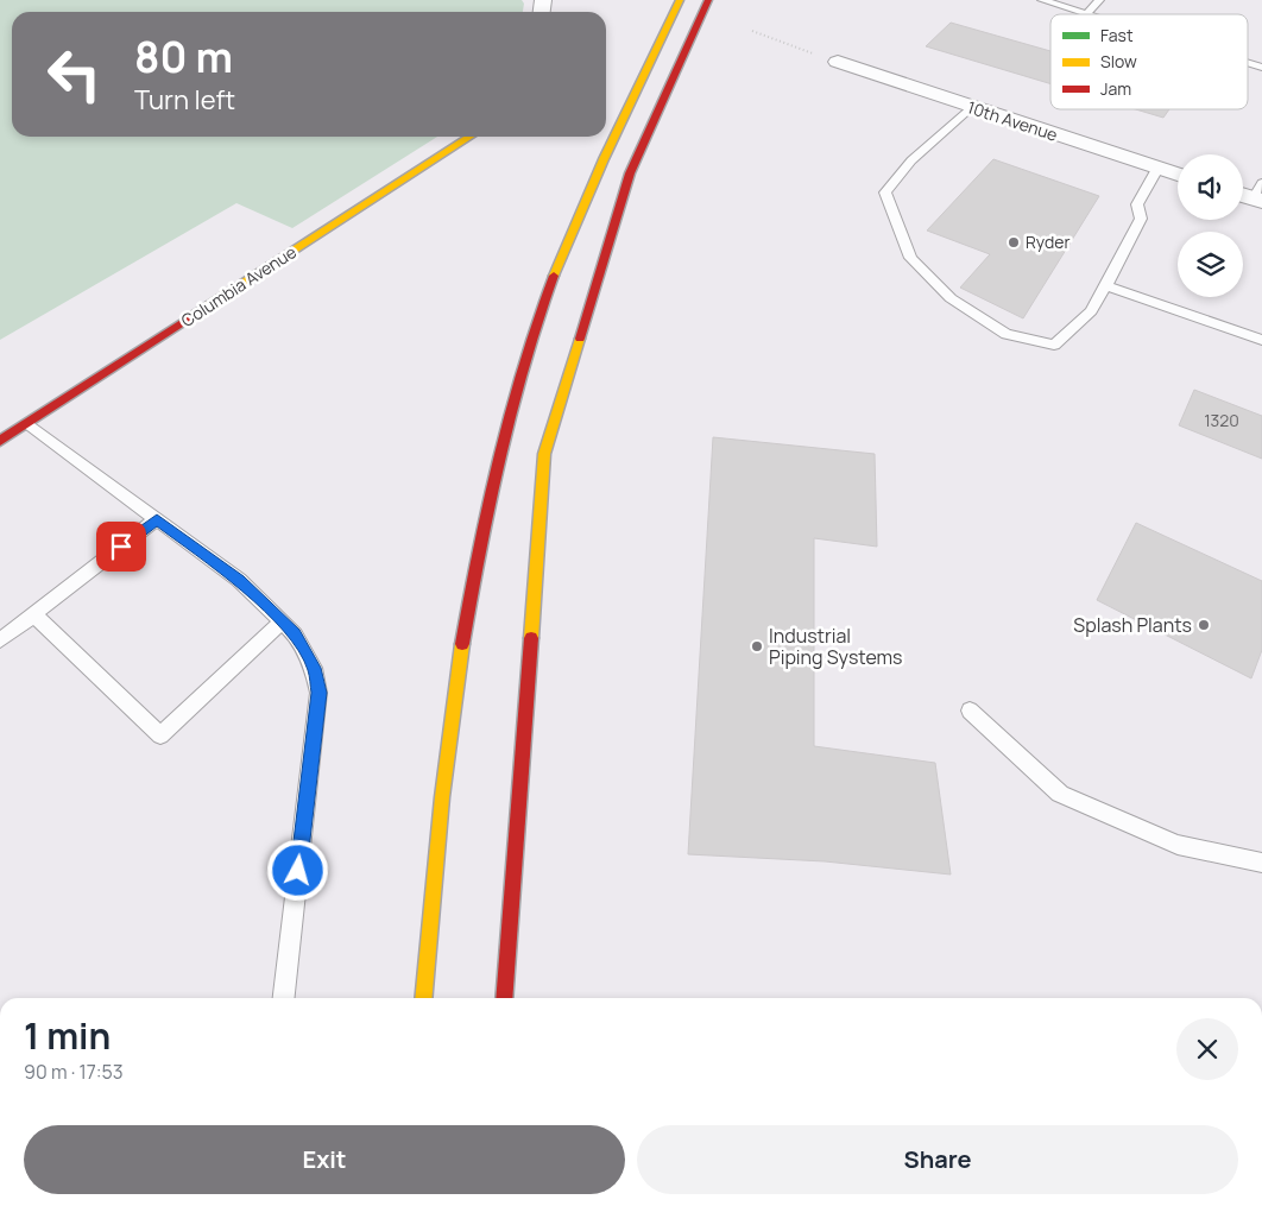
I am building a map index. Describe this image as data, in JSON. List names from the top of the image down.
{
  "streets": {
    "main road": ["Columbia Avenue"],
    "street": ["10th Avenue"]
  },
  "places": ["Ryder", "Splash Plants", "Industrial Piping Systems"],
  "house_numbers": ["1320"],
  "legend": ["Fast", "Slow", "Jam"],
  "page": {
    "turn": ["80 m", "Turn left"],
    "heading": ["1 min", "90 m · 17:53"],
    "buttons": ["Exit", "Share"]
  }
}
